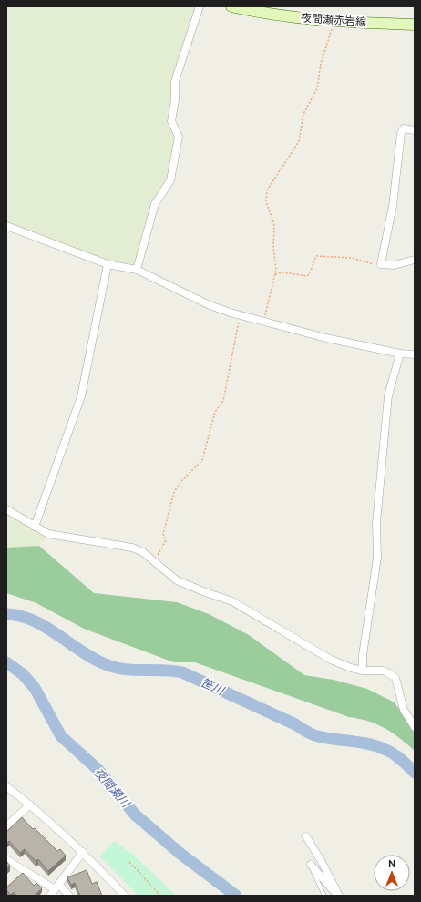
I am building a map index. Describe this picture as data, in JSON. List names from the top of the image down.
{
  "streets": {
    "main road": ["夜間瀬赤岩線"]
  },
  "water": ["笹川", "夜間瀬川"],
  "north": "top"
}
